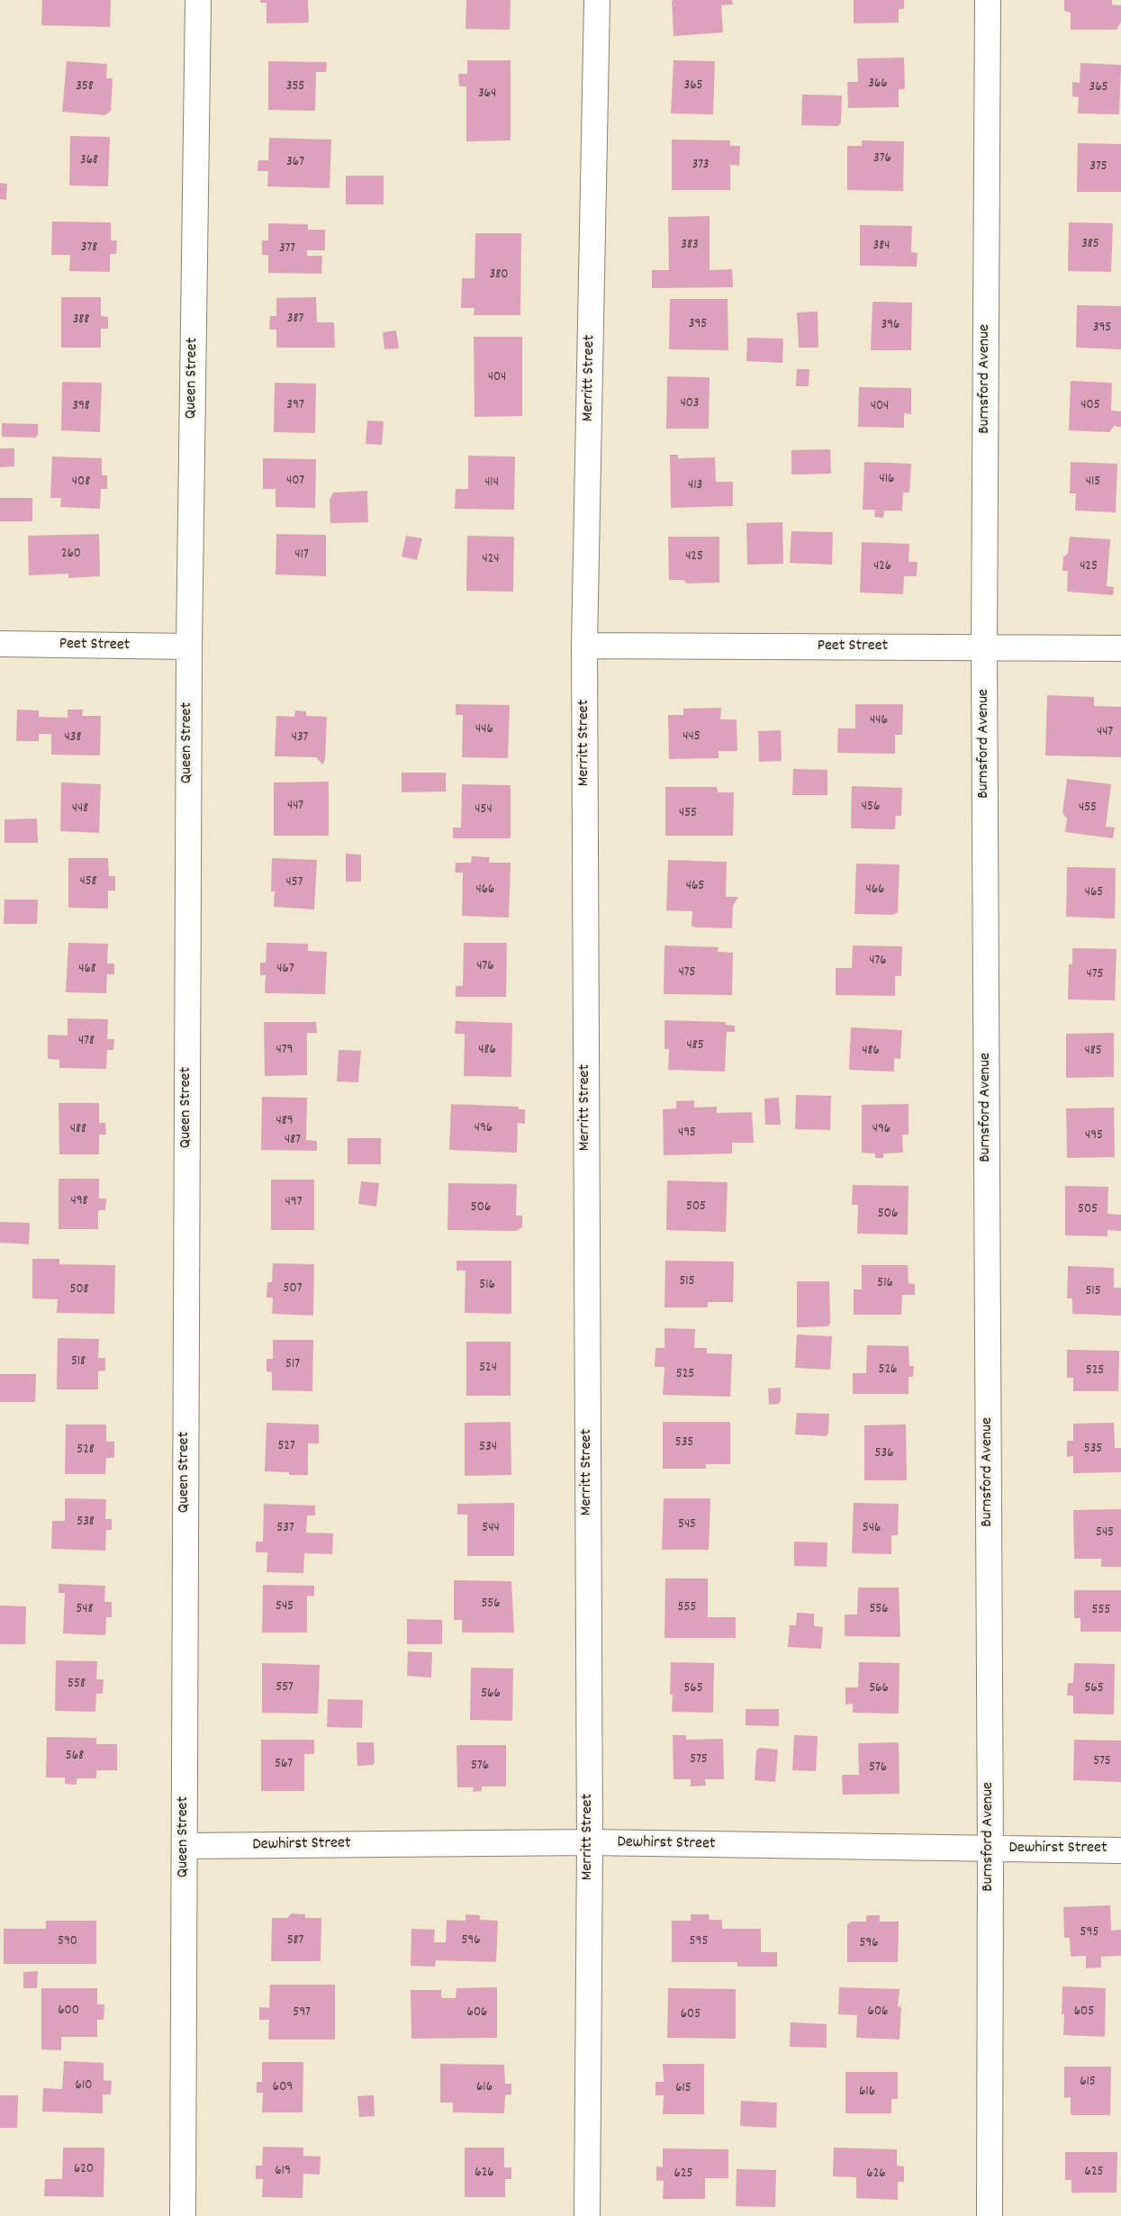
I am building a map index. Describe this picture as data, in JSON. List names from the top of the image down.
{
  "streets": {
    "street": [
      "Queen Street",
      "Merritt Street",
      "Burnsford Avenue",
      "Peet Street",
      "Dewhirst Street"
    ]
  },
  "crossings": [
    ["Queen Street", "Peet Street"],
    ["Queen Street", "Dewhirst Street"],
    ["Merritt Street", "Peet Street"],
    ["Merritt Street", "Dewhirst Street"],
    ["Burnsford Avenue", "Peet Street"],
    ["Burnsford Avenue", "Dewhirst Street"]
  ],
  "house_numbers": [
    "366",
    "365",
    "358",
    "355",
    "365",
    "364",
    "376",
    "368",
    "367",
    "373",
    "375",
    "385",
    "383",
    "384",
    "378",
    "377",
    "380",
    "387",
    "388",
    "395",
    "396",
    "395",
    "404",
    "403",
    "397",
    "405",
    "398",
    "404",
    "416",
    "407",
    "408",
    "415",
    "414",
    "413",
    "260",
    "417",
    "425",
    "424",
    "426",
    "425",
    "446",
    "446",
    "447",
    "445",
    "438",
    "437",
    "447",
    "456",
    "455",
    "448",
    "454",
    "455",
    "458",
    "457",
    "465",
    "466",
    "466",
    "465",
    "476",
    "476",
    "468",
    "467",
    "475",
    "475",
    "478",
    "485",
    "479",
    "486",
    "486",
    "485",
    "489",
    "496",
    "488",
    "496",
    "495",
    "495",
    "487",
    "498",
    "497",
    "505",
    "506",
    "505",
    "506",
    "515",
    "516",
    "516",
    "507",
    "508",
    "515",
    "518",
    "517",
    "524",
    "526",
    "525",
    "525",
    "535",
    "527",
    "534",
    "535",
    "528",
    "536",
    "538",
    "545",
    "537",
    "544",
    "546",
    "545",
    "556",
    "545",
    "555",
    "548",
    "556",
    "555",
    "558",
    "557",
    "565",
    "566",
    "565",
    "566",
    "568",
    "575",
    "575",
    "567",
    "576",
    "576",
    "595",
    "587",
    "596",
    "590",
    "595",
    "596",
    "600",
    "606",
    "605",
    "597",
    "606",
    "605",
    "615",
    "610",
    "609",
    "616",
    "615",
    "616",
    "620",
    "619",
    "625",
    "626",
    "625",
    "626"
  ]
}
